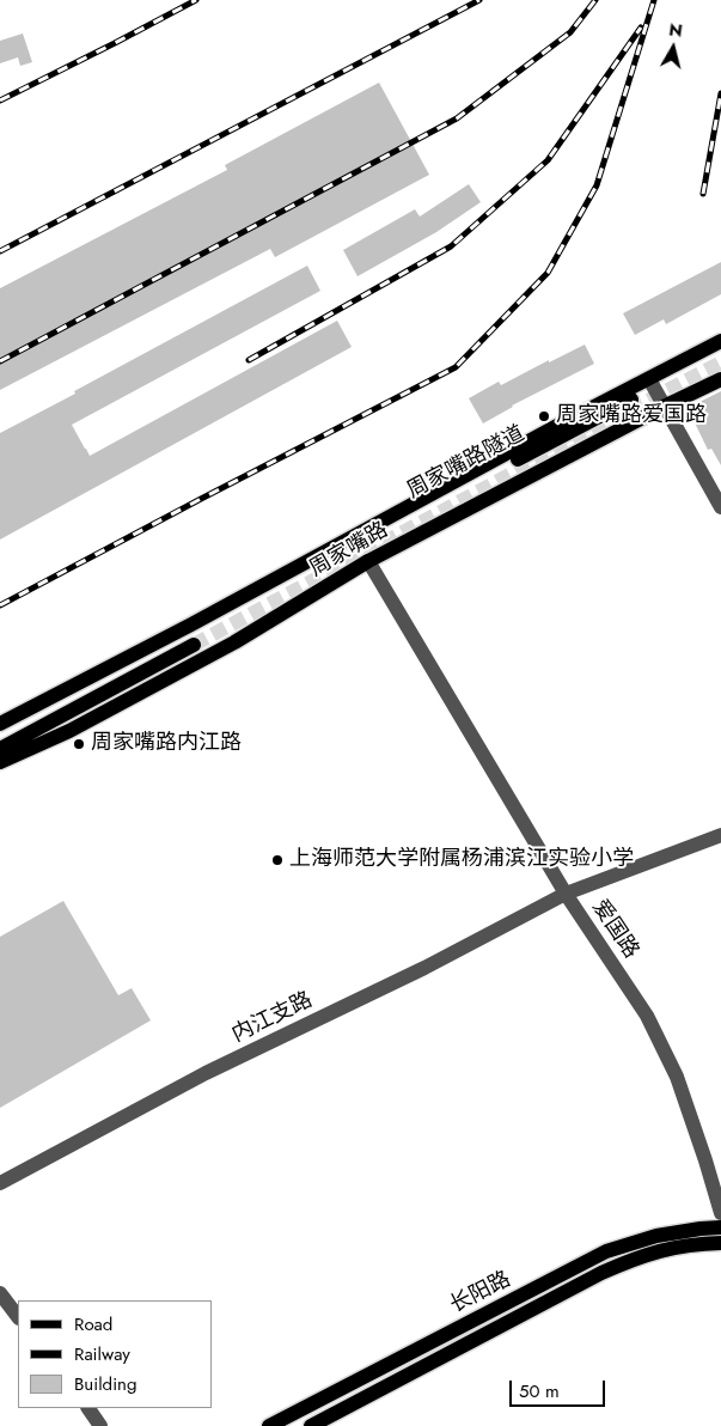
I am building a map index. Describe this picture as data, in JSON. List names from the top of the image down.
{
  "streets": {
    "main road": ["周家嘴路隧道", "周家嘴路", "长阳路"],
    "street": ["爱国路", "内江支路"]
  },
  "crossings": [
    ["周家嘴路隧道", "周家嘴路"],
    ["周家嘴路", "爱国路"],
    ["爱国路", "内江支路"]
  ],
  "places": ["周家嘴路爱国路", "周家嘴路内江路", "上海师范大学附属杨浦滨江实验小学"],
  "legend": ["Road", "Railway", "Building"],
  "scale_bar": "50 m",
  "north": "top"
}
